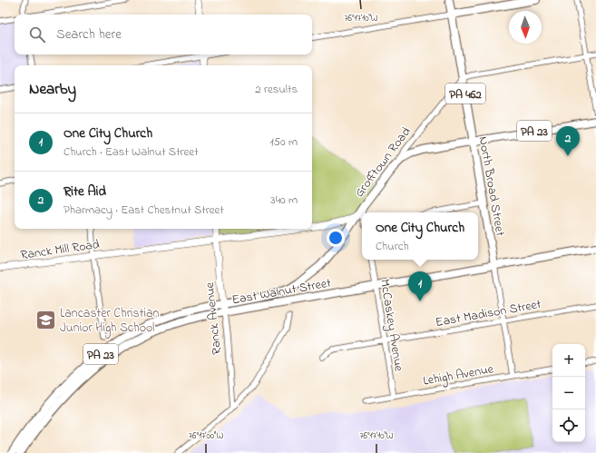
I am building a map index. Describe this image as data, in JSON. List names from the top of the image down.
{
  "streets": {
    "main road": [
      "PA 462",
      "PA 23",
      "Grofftown Road",
      "North Broad Street",
      "East Walnut Street"
    ],
    "street": [
      "Ranck Mill Road",
      "East Madison Street",
      "Ranck Avenue",
      "McCaskey Avenue",
      "Lehigh Avenue"
    ]
  },
  "crossings": [
    ["PA 23", "Grofftown Road"],
    ["PA 23", "North Broad Street"],
    ["Grofftown Road", "North Broad Street"],
    ["Grofftown Road", "Ranck Mill Road"],
    ["Grofftown Road", "East Walnut Street"],
    ["North Broad Street", "East Walnut Street"],
    ["North Broad Street", "East Madison Street"],
    ["North Broad Street", "Lehigh Avenue"],
    ["Ranck Mill Road", "Ranck Avenue"],
    ["East Walnut Street", "Ranck Avenue"],
    ["East Walnut Street", "McCaskey Avenue"],
    ["East Madison Street", "McCaskey Avenue"],
    ["McCaskey Avenue", "Lehigh Avenue"]
  ],
  "places": {
    "school or university": ["Lancaster Christian Junior High School"]
  },
  "north": "bottom",
  "page": {
    "search": "Search here",
    "heading": ["Nearby", "2 results"],
    "list": [
      {
        "mark": "1",
        "name": "One City Church",
        "note": "Church · East Walnut Street",
        "value": "150 m"
      },
      {
        "mark": "2",
        "name": "Rite Aid",
        "note": "Pharmacy · East Chestnut Street",
        "value": "340 m"
      }
    ],
    "pins": ["2", "1"],
    "popup": ["One City Church", "Church"],
    "map_buttons": ["+", "−"]
  },
  "coordinates": ["76°17'10\"W", "76°17'00\"W"]
}
